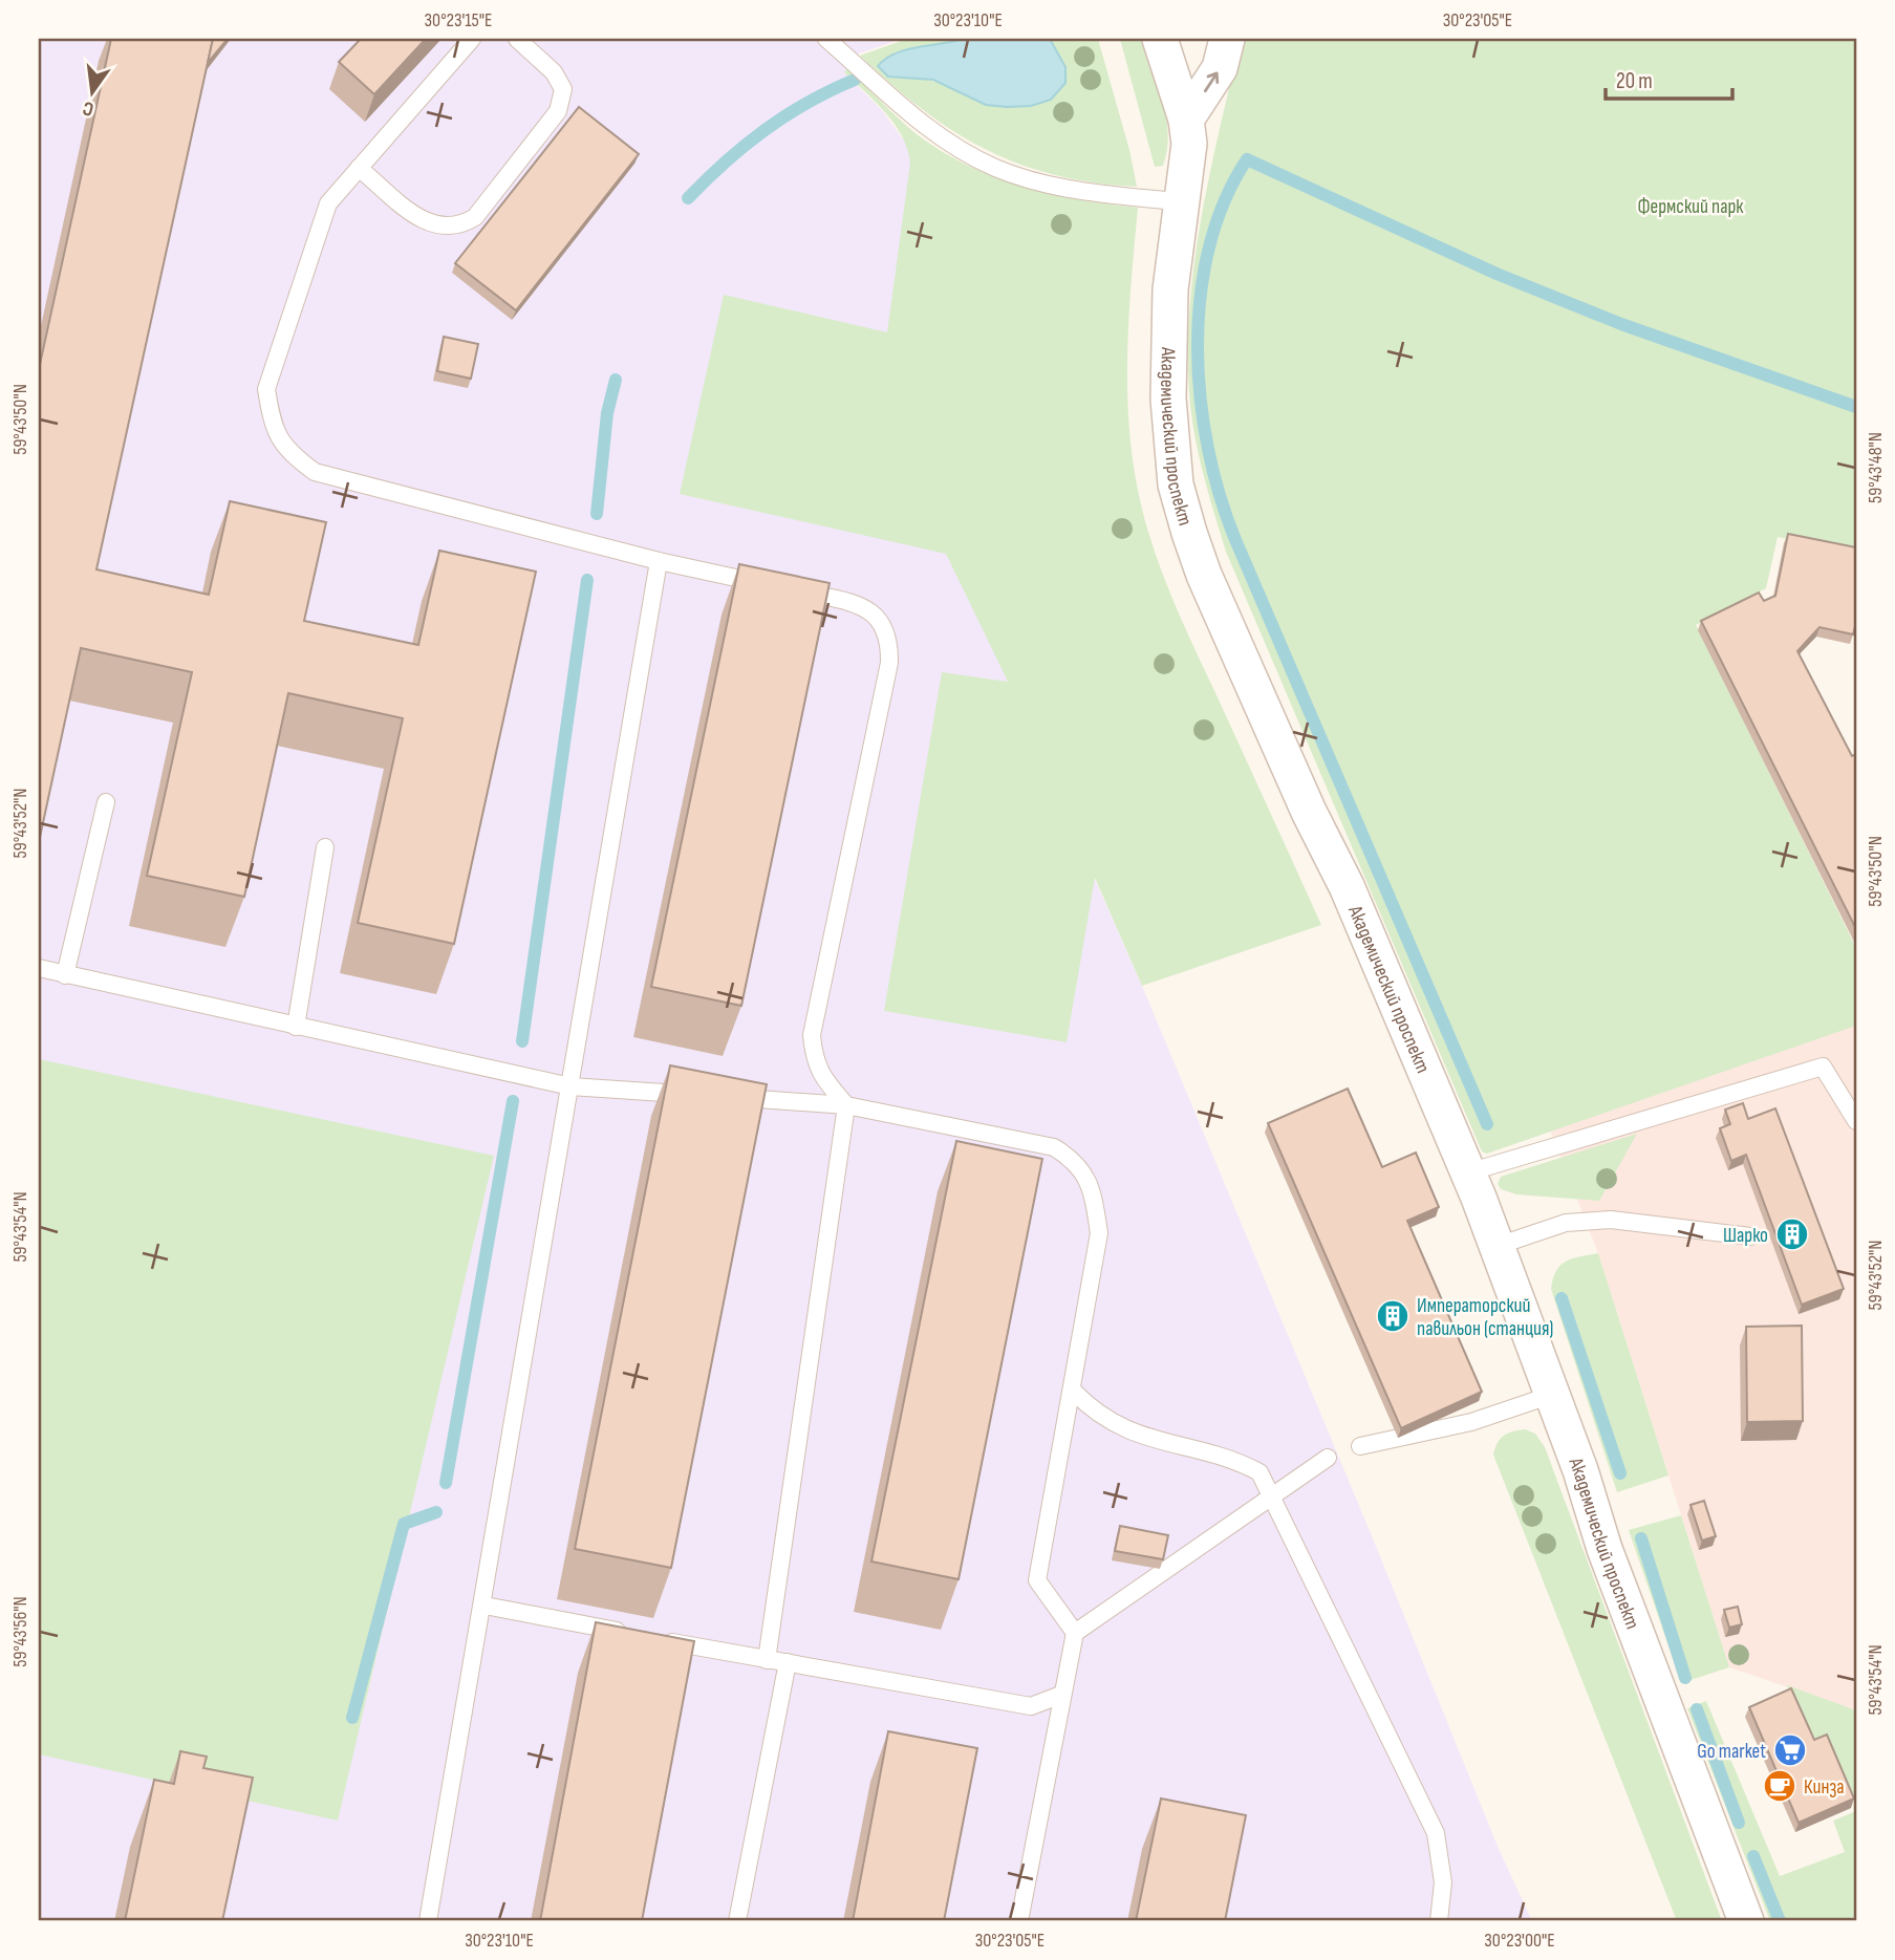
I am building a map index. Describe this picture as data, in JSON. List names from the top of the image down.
{
  "streets": {
    "street": ["Академический проспект"]
  },
  "parks": ["Фермский парк"],
  "places": {
    "building": ["Шарко", "Императорский павильон (станция)"],
    "supermarket": ["Go market"],
    "cafe": ["Кинза"]
  },
  "scale_bar": "20 m",
  "north": "bottom",
  "coordinates": [
    "30°23'15\"E",
    "30°23'10\"E",
    "30°23'05\"E",
    "59°43'50\"N",
    "59°43'48\"N",
    "59°43'52\"N",
    "59°43'54\"N",
    "59°43'56\"N",
    "30°23'00\"E"
  ]
}
